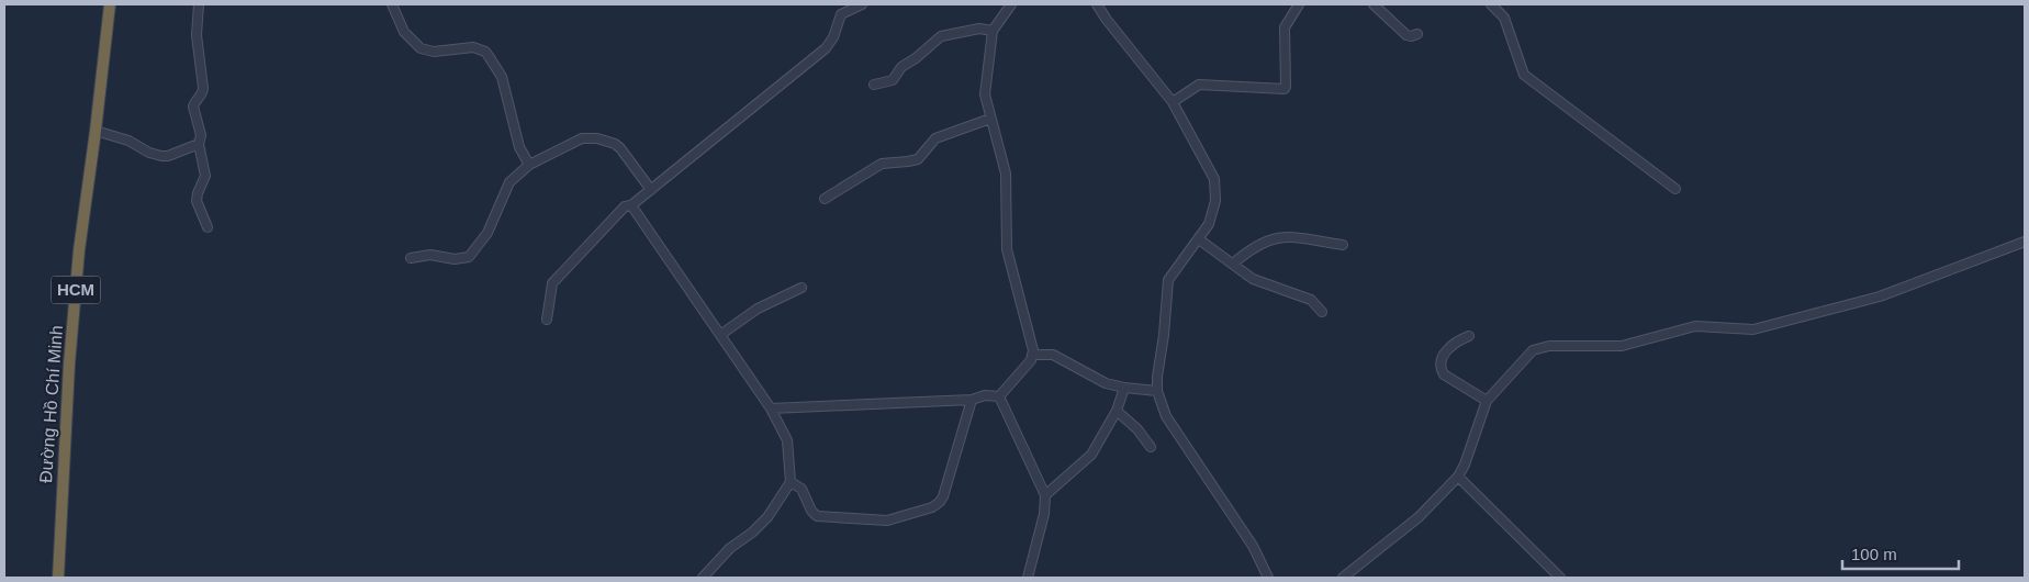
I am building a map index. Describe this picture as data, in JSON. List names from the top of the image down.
{
  "streets": {
    "highway": ["HCM", "Đường Hồ Chí Minh"]
  },
  "scale_bar": "100 m"
}
